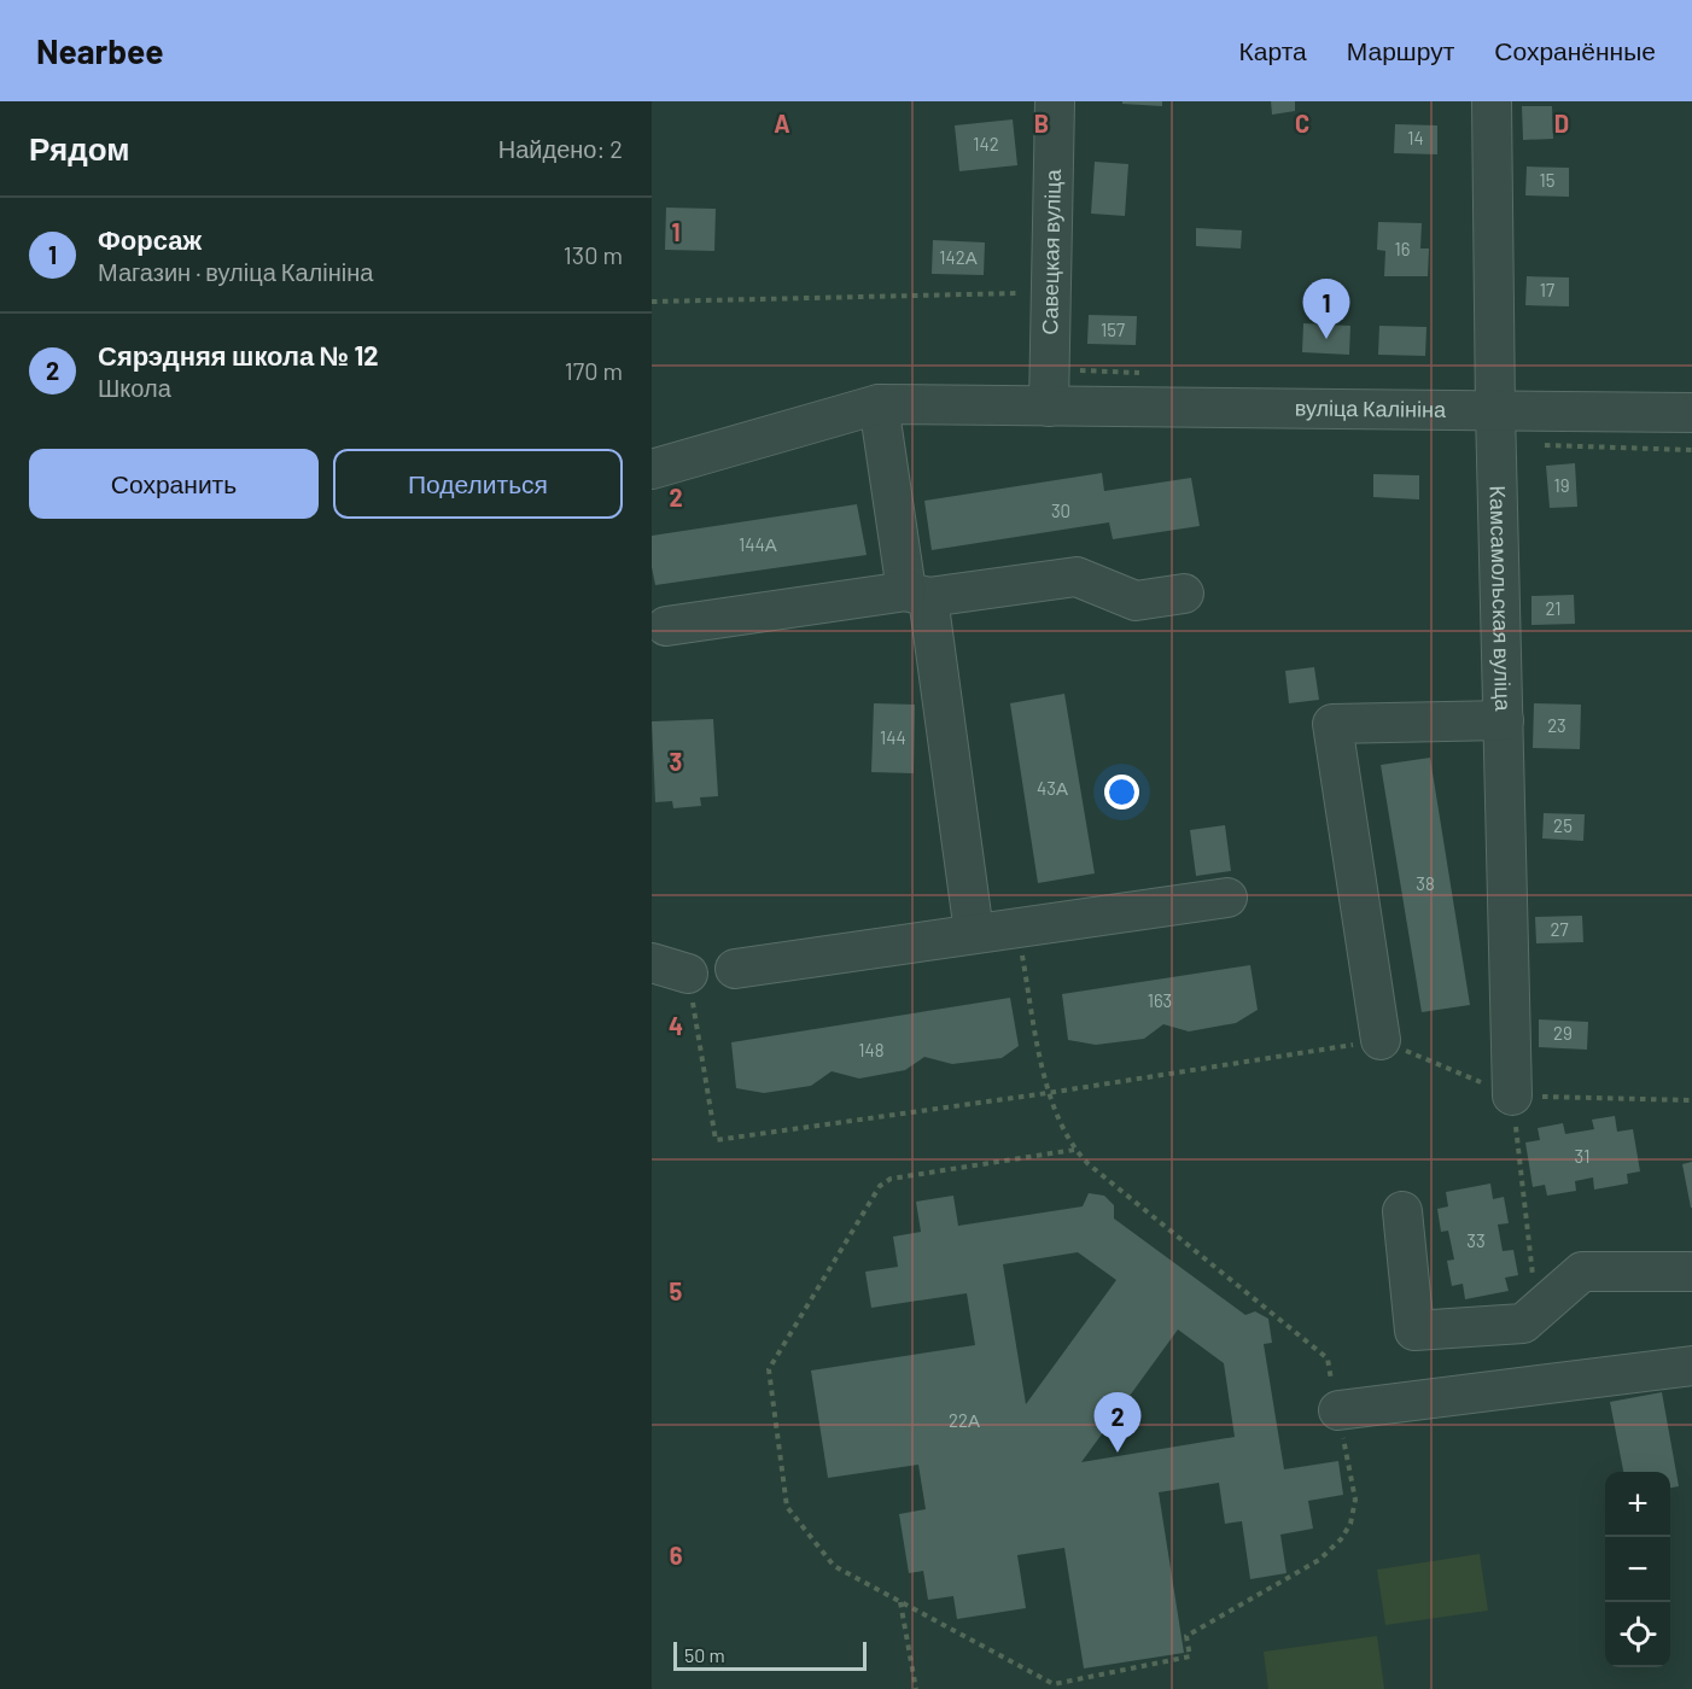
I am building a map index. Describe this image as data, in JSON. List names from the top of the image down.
{
  "streets": {
    "street": ["Савецкая вуліца", "вуліца Калініна", "Камсамольская вуліца"]
  },
  "crossings": [
    ["Савецкая вуліца", "вуліца Калініна"],
    ["вуліца Калініна", "Камсамольская вуліца"]
  ],
  "house_numbers": [
    "14",
    "142",
    "15",
    "16",
    "142А",
    "17",
    "157",
    "19",
    "30",
    "144А",
    "21",
    "23",
    "144",
    "43А",
    "25",
    "38",
    "27",
    "163",
    "29",
    "148",
    "31",
    "33",
    "22А"
  ],
  "scale_bar": "50 m",
  "page": {
    "header": "Nearbee",
    "nav": ["Карта", "Маршрут", "Сохранённые"],
    "heading": ["Рядом", "Найдено: 2"],
    "list": [
      {
        "mark": "1",
        "name": "Форсаж",
        "note": "Магазин · вуліца Калініна",
        "value": "130 m"
      },
      {
        "mark": "2",
        "name": "Сярэдняя школа № 12",
        "note": "Школа",
        "value": "170 m"
      }
    ],
    "pins": ["1", "2"],
    "buttons": ["Сохранить", "Поделиться"],
    "map_buttons": ["+", "−"],
    "scale": "50 m"
  },
  "grid": {
    "columns": [
      "A",
      "B",
      "C",
      "D"
    ],
    "rows": [
      "1",
      "2",
      "3",
      "4",
      "5",
      "6"
    ]
  }
}
